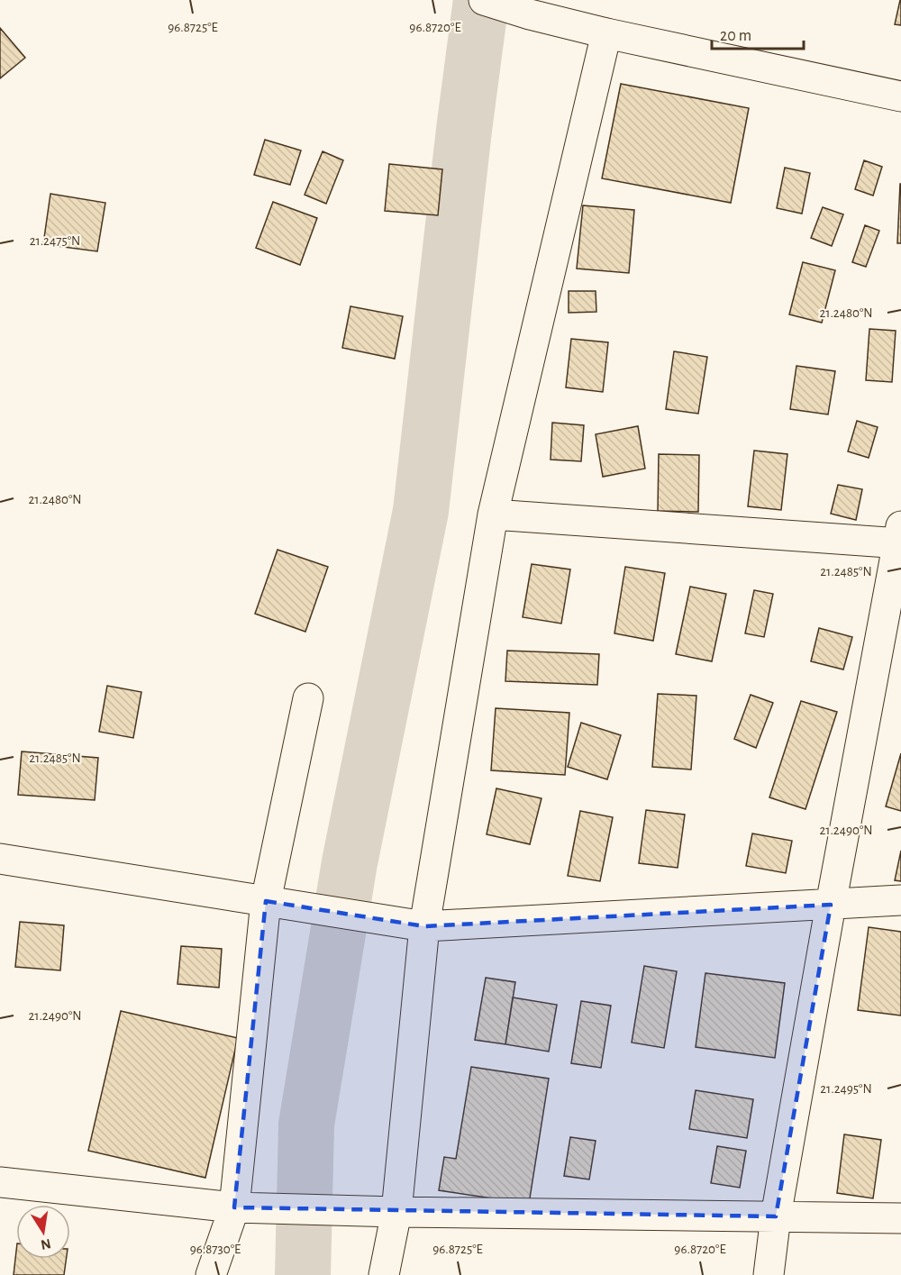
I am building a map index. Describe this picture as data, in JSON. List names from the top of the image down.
{
  "scale_bar": "20 m",
  "north": "bottom",
  "coordinates": [
    "96.8725°E",
    "96.8720°E",
    "21.2475°N",
    "21.2480°N",
    "21.2485°N",
    "21.2490°N",
    "21.2495°N",
    "96.8730°E"
  ]
}
